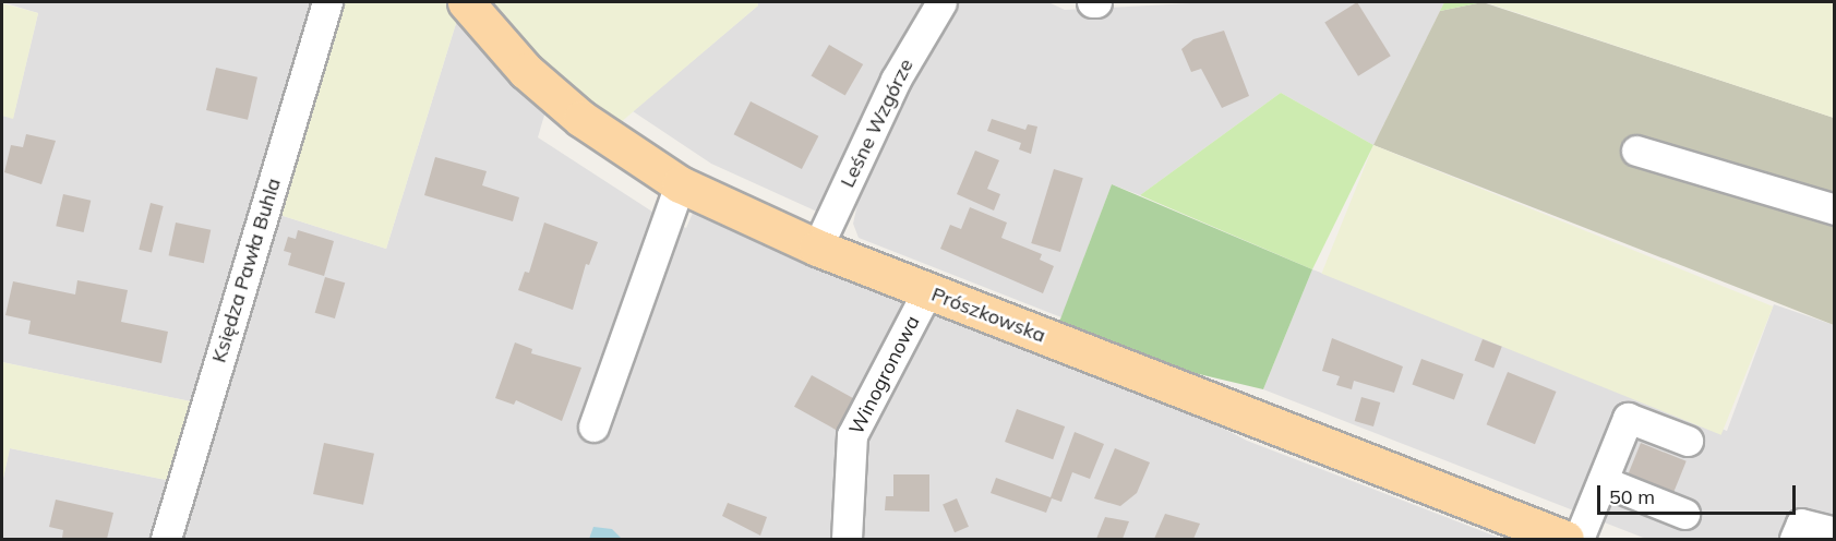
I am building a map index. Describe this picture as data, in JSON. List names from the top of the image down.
{
  "streets": {
    "main road": ["Prószkowska"],
    "street": ["Leśne Wzgórze", "Księdza Pawła Buhla", "Winogronowa"]
  },
  "crossings": [
    ["Leśne Wzgórze", "Prószkowska"],
    ["Prószkowska", "Winogronowa"]
  ],
  "scale_bar": "50 m"
}
